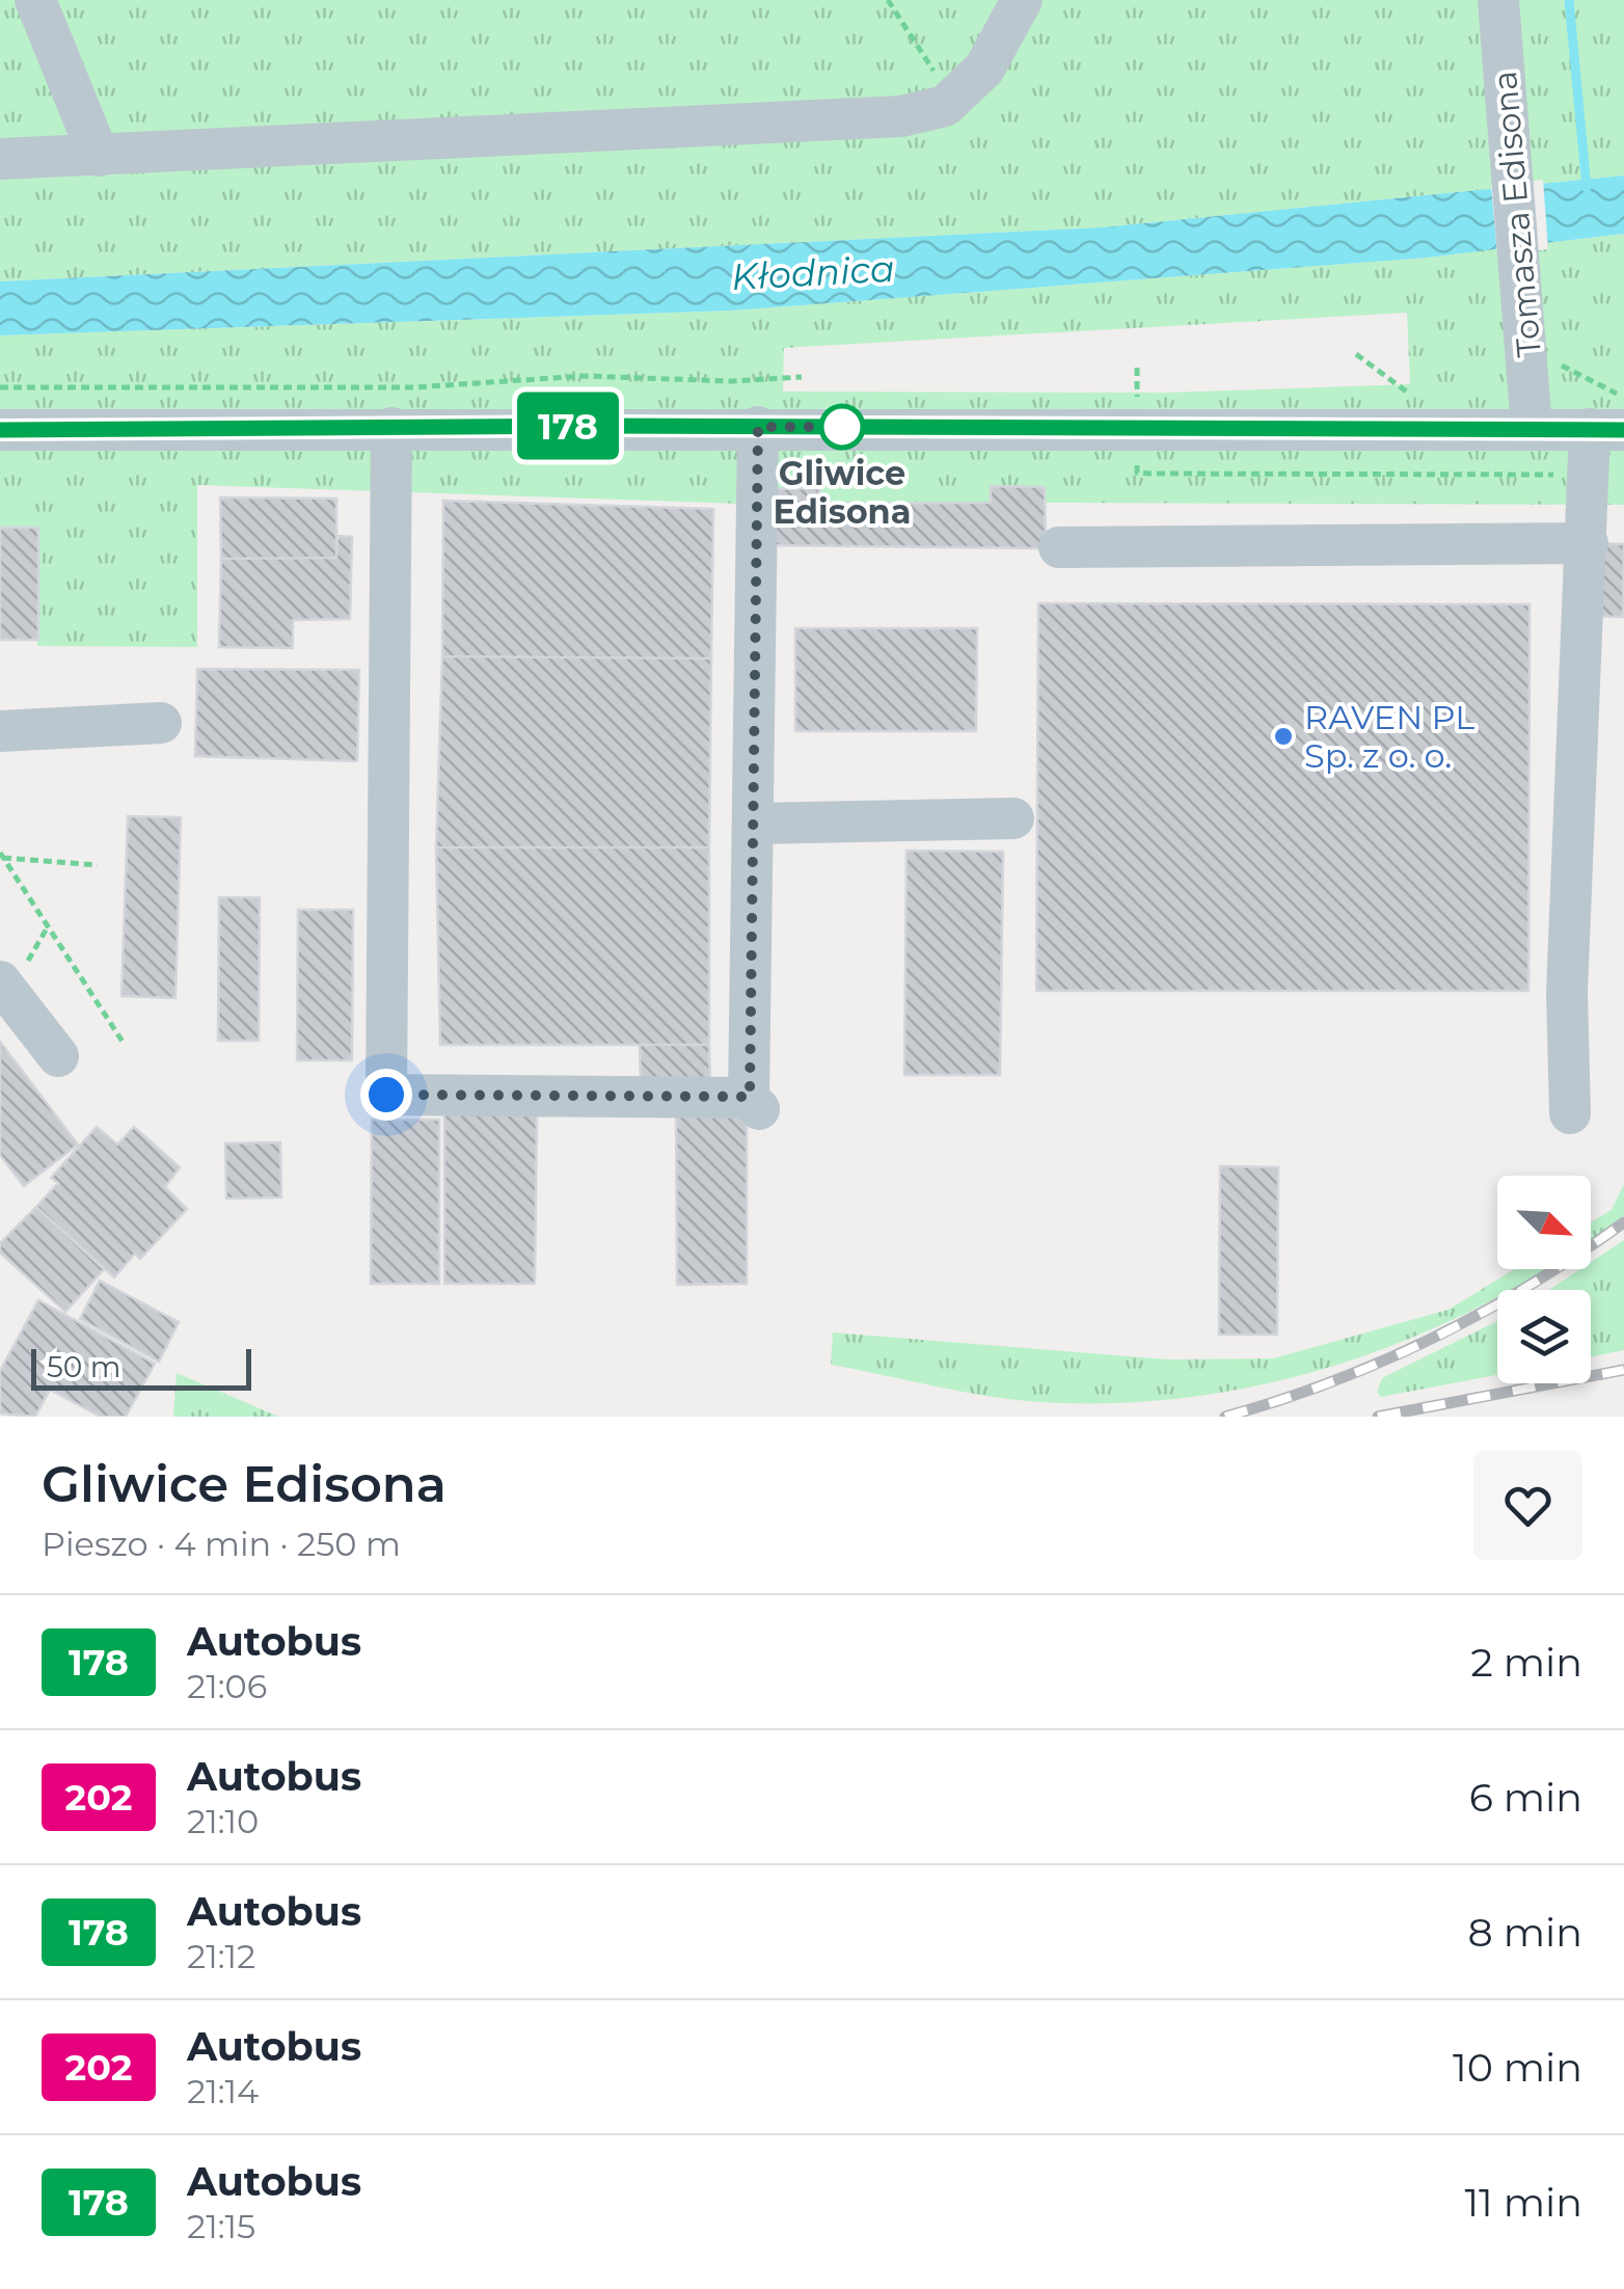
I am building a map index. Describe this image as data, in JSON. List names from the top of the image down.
{
  "streets": {
    "street": ["Tomasza Edisona"]
  },
  "water": ["Kłodnica"],
  "places": ["Gliwice Edisona", "RAVEN PL Sp. z o. o."],
  "lines": ["bus line 178"],
  "scale_bar": "50 m",
  "north": "bottom right",
  "page": {
    "on_map": "178",
    "scale": "50 m",
    "heading": ["Gliwice Edisona", "Pieszo · 4 min · 250 m"],
    "list": [
      {
        "mark": "178",
        "name": "Autobus",
        "note": "21:06",
        "value": "2 min"
      },
      {
        "mark": "202",
        "name": "Autobus",
        "note": "21:10",
        "value": "6 min"
      },
      {
        "mark": "178",
        "name": "Autobus",
        "note": "21:12",
        "value": "8 min"
      },
      {
        "mark": "202",
        "name": "Autobus",
        "note": "21:14",
        "value": "10 min"
      },
      {
        "mark": "178",
        "name": "Autobus",
        "note": "21:15",
        "value": "11 min"
      }
    ]
  }
}
